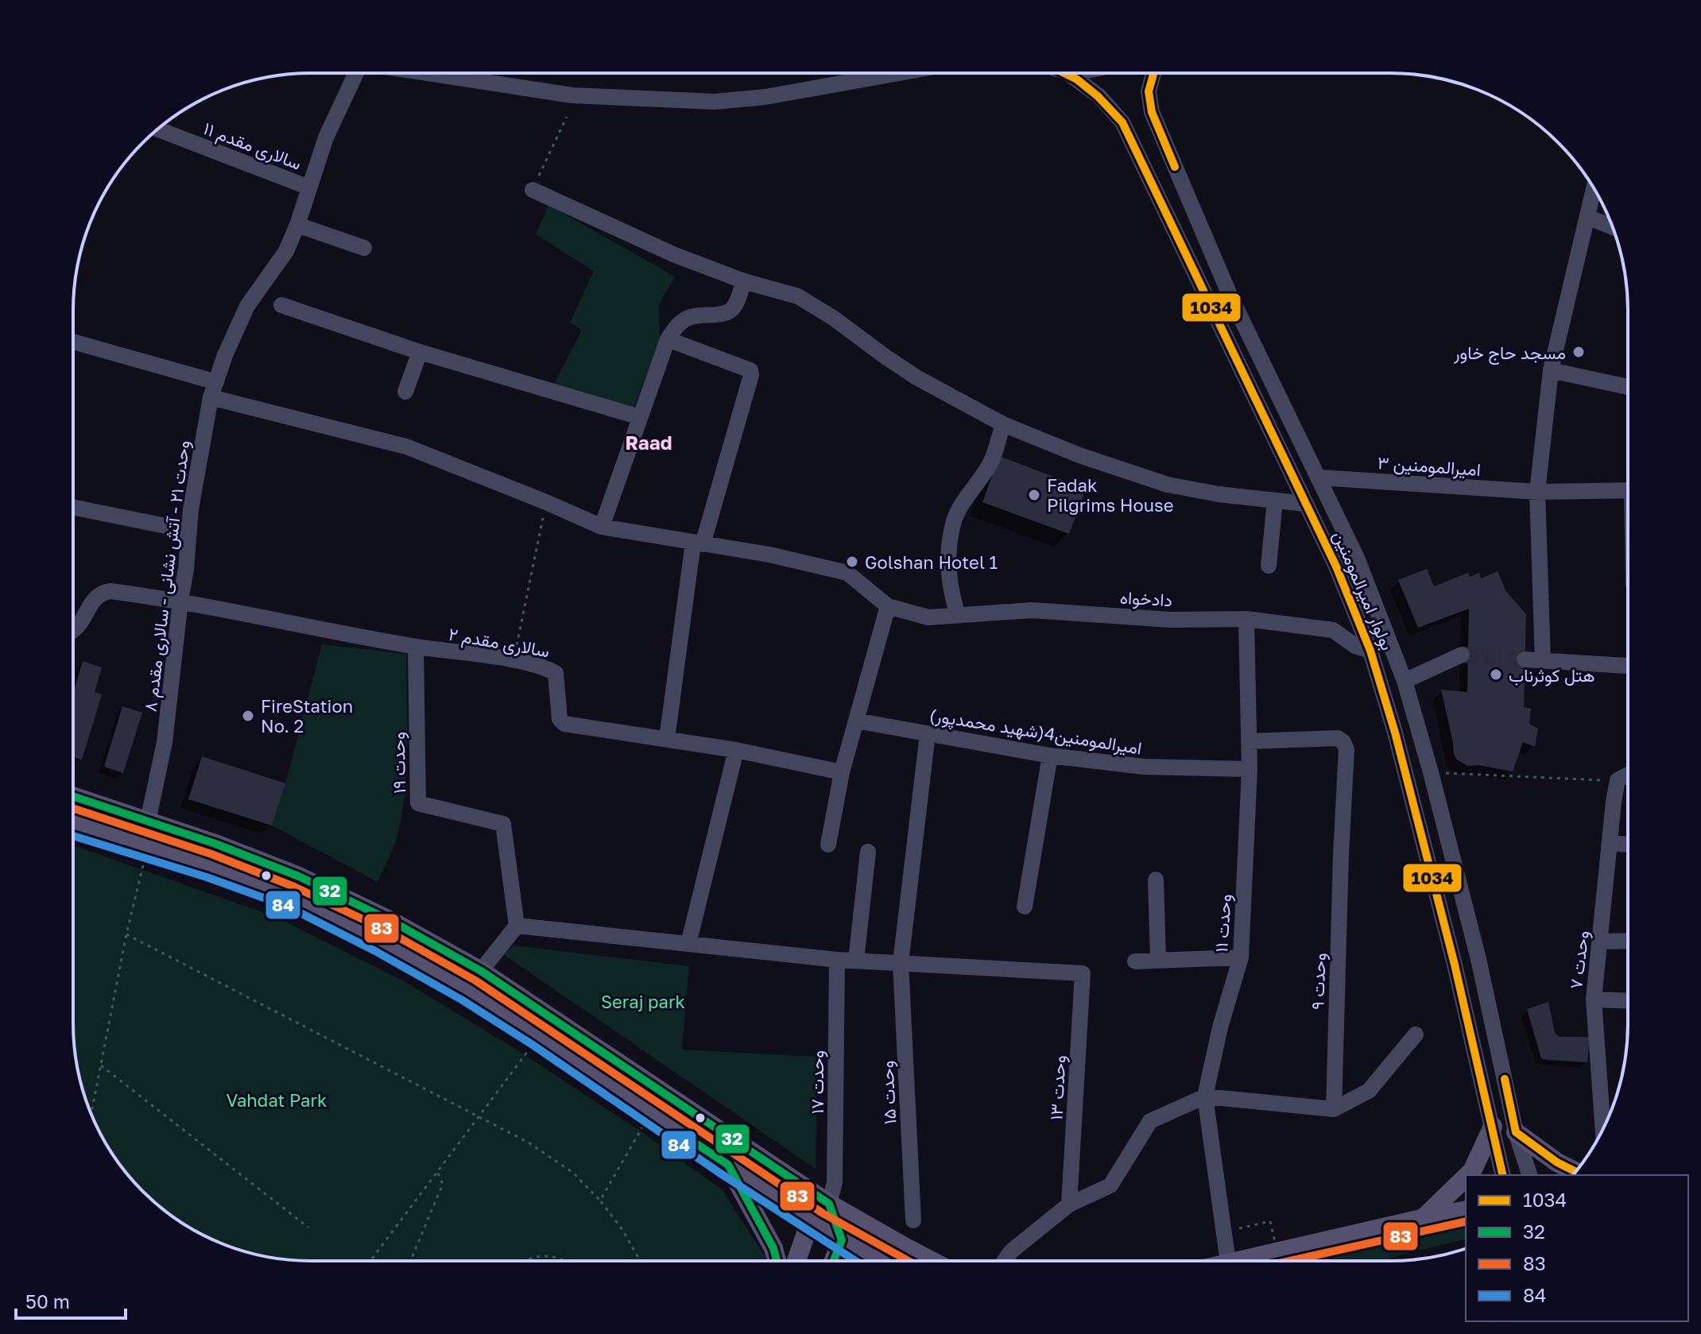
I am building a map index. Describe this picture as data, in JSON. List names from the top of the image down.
{
  "streets": {
    "street": [
      "سالاری مقدم ۱۱",
      "امیرالمومنین ۳",
      "وحدت ۲۱ - آتش نشانی - سالاری مقدم ۸",
      "بولوار امیرالمومنین",
      "دادخواه",
      "سالاری مقدم ۲",
      "امیرالمومنین4(شهید محمدپور)",
      "وحدت ۱۹",
      "وحدت ۱۱",
      "وحدت ۷",
      "وحدت ۹",
      "وحدت ۱۷",
      "وحدت ۱۳",
      "وحدت ۱۵"
    ]
  },
  "crossings": [
    ["سالاری مقدم ۱۱", "وحدت ۲۱ - آتش نشانی - سالاری مقدم ۸"],
    ["امیرالمومنین ۳", "بولوار امیرالمومنین"],
    ["وحدت ۲۱ - آتش نشانی - سالاری مقدم ۸", "سالاری مقدم ۲"],
    ["دادخواه", "وحدت ۱۱"],
    ["سالاری مقدم ۲", "وحدت ۱۹"],
    ["امیرالمومنین4(شهید محمدپور)", "وحدت ۱۱"],
    ["امیرالمومنین4(شهید محمدپور)", "وحدت ۱۵"],
    ["وحدت ۱۱", "وحدت ۹"],
    ["وحدت ۱۳", "وحدت ۱۵"]
  ],
  "districts": ["Raad"],
  "parks": ["Seraj park", "Vahdat Park"],
  "places": [
    "مسجد حاج خاور",
    "Fadak Pilgrims House",
    "Golshan Hotel 1",
    "هتل کوثرناب",
    "FireStation No. 2"
  ],
  "lines": [
    "transit line 1034",
    "transit line 32",
    "transit line 83",
    "transit line 84"
  ],
  "legend": [
    "1034",
    "32",
    "83",
    "84"
  ],
  "scale_bar": "50 m"
}
